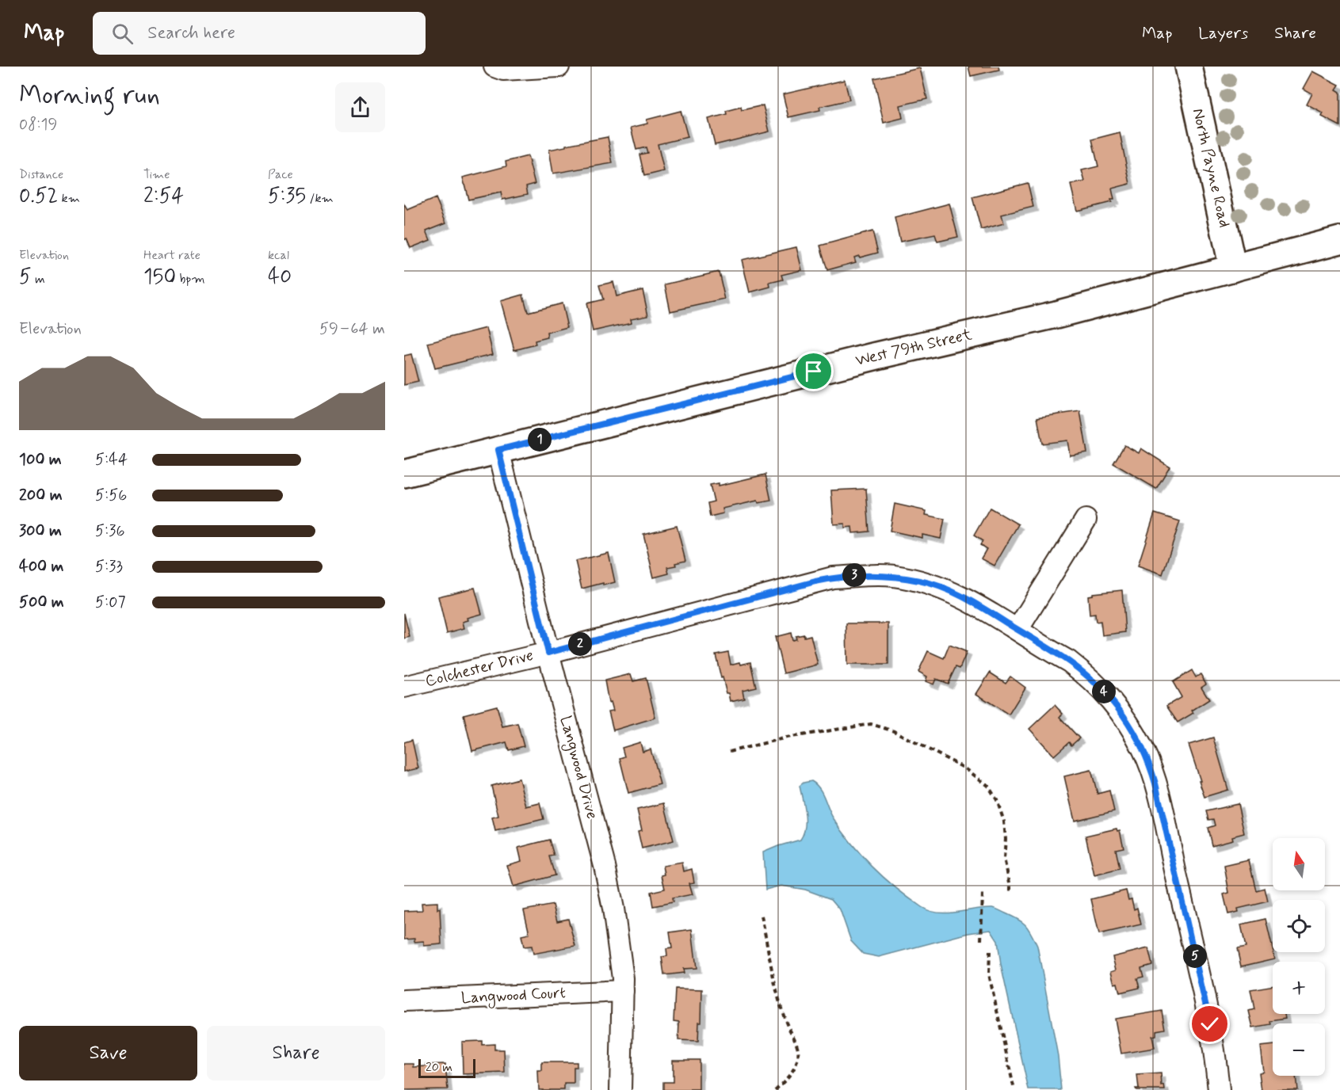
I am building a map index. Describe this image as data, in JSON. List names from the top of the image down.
{
  "streets": {
    "main road": ["North Payne Road", "West 79th Street"],
    "street": ["Colchester Drive", "Langwood Drive", "Langwood Court"]
  },
  "crossings": [
    ["North Payne Road", "West 79th Street"],
    ["West 79th Street", "Langwood Drive"],
    ["Colchester Drive", "Langwood Drive"],
    ["Langwood Drive", "Langwood Court"]
  ],
  "scale_bar": "20 m",
  "north": "top",
  "page": {
    "header": "Map",
    "search": "Search here",
    "nav": ["Map", "Layers", "Share"],
    "heading": ["Morning run", "08:19"],
    "stats": [
      ["Distance", "0.52 km"],
      ["Time", "2:54"],
      ["Pace", "5:35 /km"],
      ["Elevation", "5 m"],
      ["Heart rate", "150 bpm"],
      ["kcal", "40"]
    ],
    "chart": ["Elevation", "59–64 m"],
    "pins": [
      "1",
      "3",
      "2",
      "4",
      "5"
    ],
    "list": [
      {
        "name": "100 m",
        "note": "5:44"
      },
      {
        "name": "200 m",
        "note": "5:56"
      },
      {
        "name": "300 m",
        "note": "5:36"
      },
      {
        "name": "400 m",
        "note": "5:33"
      },
      {
        "name": "500 m",
        "note": "5:07"
      }
    ],
    "map_buttons": ["+", "−"],
    "buttons": ["Save", "Share"],
    "scale": "20 m"
  }
}
